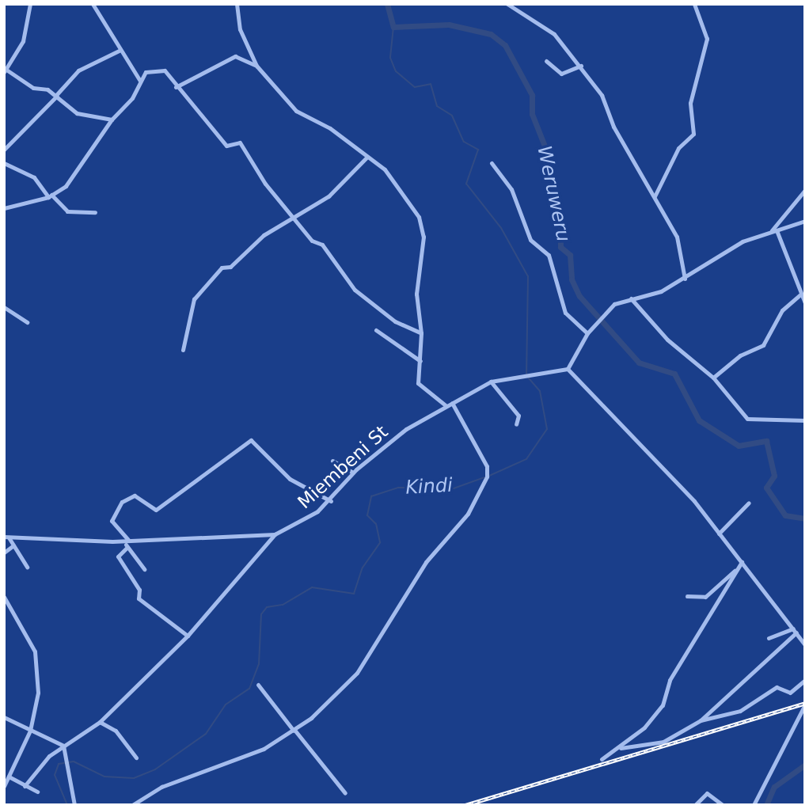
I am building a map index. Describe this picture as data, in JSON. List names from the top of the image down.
{
  "streets": {
    "street": ["Miembeni St"]
  },
  "water": ["Weruweru", "Kindi"]
}
